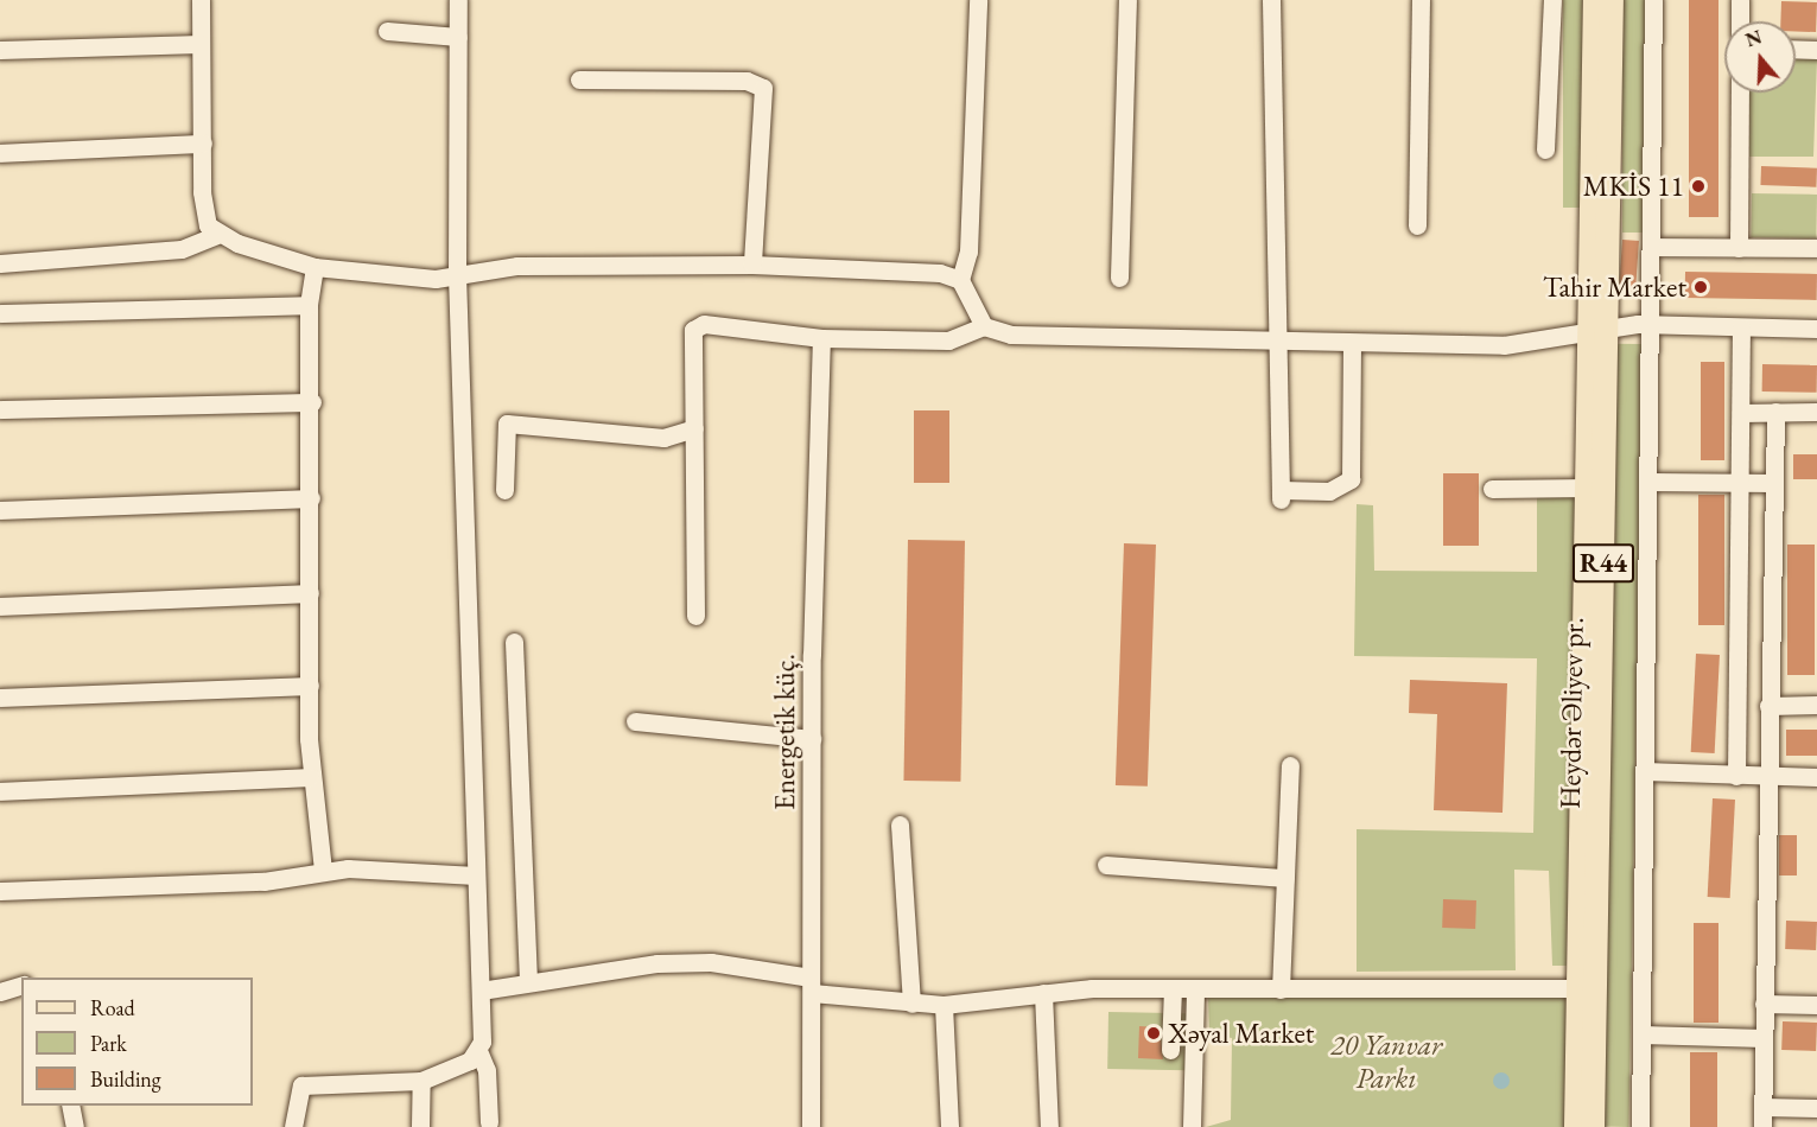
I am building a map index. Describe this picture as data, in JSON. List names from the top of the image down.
{
  "streets": {
    "main road": ["R44", "Heydər Əliyev pr."],
    "street": ["Energetik küç."]
  },
  "parks": ["20 Yanvar Parkı"],
  "places": ["MKİS 11", "Tahir Market", "Xəyal Market"],
  "legend": ["Road", "Park", "Building"],
  "north": "top"
}
